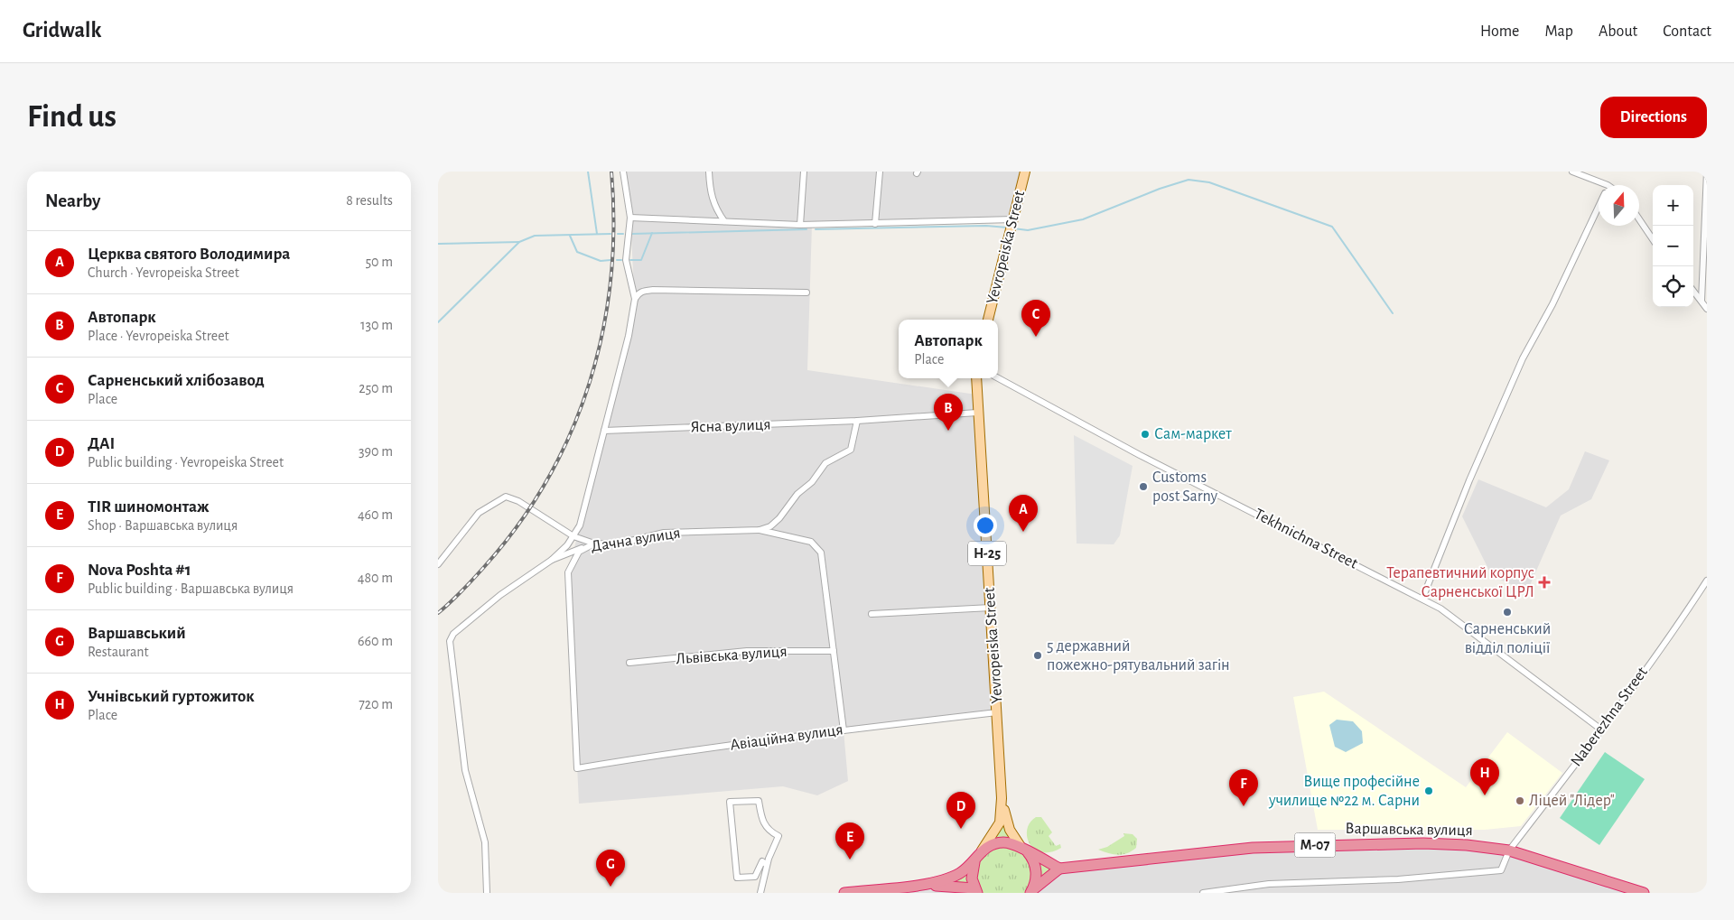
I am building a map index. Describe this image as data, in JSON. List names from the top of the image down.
{
  "streets": {
    "highway": ["Н-25", "Варшавська вулиця", "М-07"],
    "main road": ["Yevropeiska Street"],
    "street": [
      "Ясна вулиця",
      "Tekhnichna Street",
      "Дачна вулиця",
      "Львівська вулиця",
      "Naberezhna Street",
      "Авіаційна вулиця"
    ]
  },
  "crossings": [
    ["Yevropeiska Street", "Н-25"],
    ["Yevropeiska Street", "Авіаційна вулиця"],
    ["Ясна вулиця", "Дачна вулиця"],
    ["Tekhnichna Street", "Naberezhna Street"],
    ["Дачна вулиця", "Авіаційна вулиця"],
    ["Naberezhna Street", "Варшавська вулиця"]
  ],
  "places": {
    "other": [
      "Сам-маркет",
      "Customs post Sarny",
      "Сарненський відділ поліції",
      "5 державний пожежно-рятувальний загін",
      "Вище професійне училище №22 м. Сарни",
      "Ліцей \"Лідер\""
    ],
    "health": ["Терапевтичний корпус Сарненської ЦРЛ"]
  },
  "north": "top",
  "page": {
    "header": "Gridwalk",
    "nav": [
      "Home",
      "Map",
      "About",
      "Contact"
    ],
    "buttons": "Directions",
    "title": "Find us",
    "heading": ["Nearby", "8 results"],
    "map_buttons": ["+", "−"],
    "list": [
      {
        "mark": "A",
        "name": "Церква святого Володимира",
        "note": "Church · Yevropeiska Street",
        "value": "50 m"
      },
      {
        "mark": "B",
        "name": "Автопарк",
        "note": "Place · Yevropeiska Street",
        "value": "130 m"
      },
      {
        "mark": "C",
        "name": "Сарненський хлібозавод",
        "note": "Place",
        "value": "250 m"
      },
      {
        "mark": "D",
        "name": "ДАІ",
        "note": "Public building · Yevropeiska Street",
        "value": "390 m"
      },
      {
        "mark": "E",
        "name": "TIR шиномонтаж",
        "note": "Shop · Варшавська вулиця",
        "value": "460 m"
      },
      {
        "mark": "F",
        "name": "Nova Poshta #1",
        "note": "Public building · Варшавська вулиця",
        "value": "480 m"
      },
      {
        "mark": "G",
        "name": "Варшавський",
        "note": "Restaurant",
        "value": "660 m"
      },
      {
        "mark": "H",
        "name": "Учнівський гуртожиток",
        "note": "Place",
        "value": "720 m"
      }
    ],
    "pins": [
      "C",
      "B",
      "A",
      "H",
      "F",
      "D",
      "E",
      "G"
    ],
    "popup": ["Автопарк", "Place"]
  }
}
